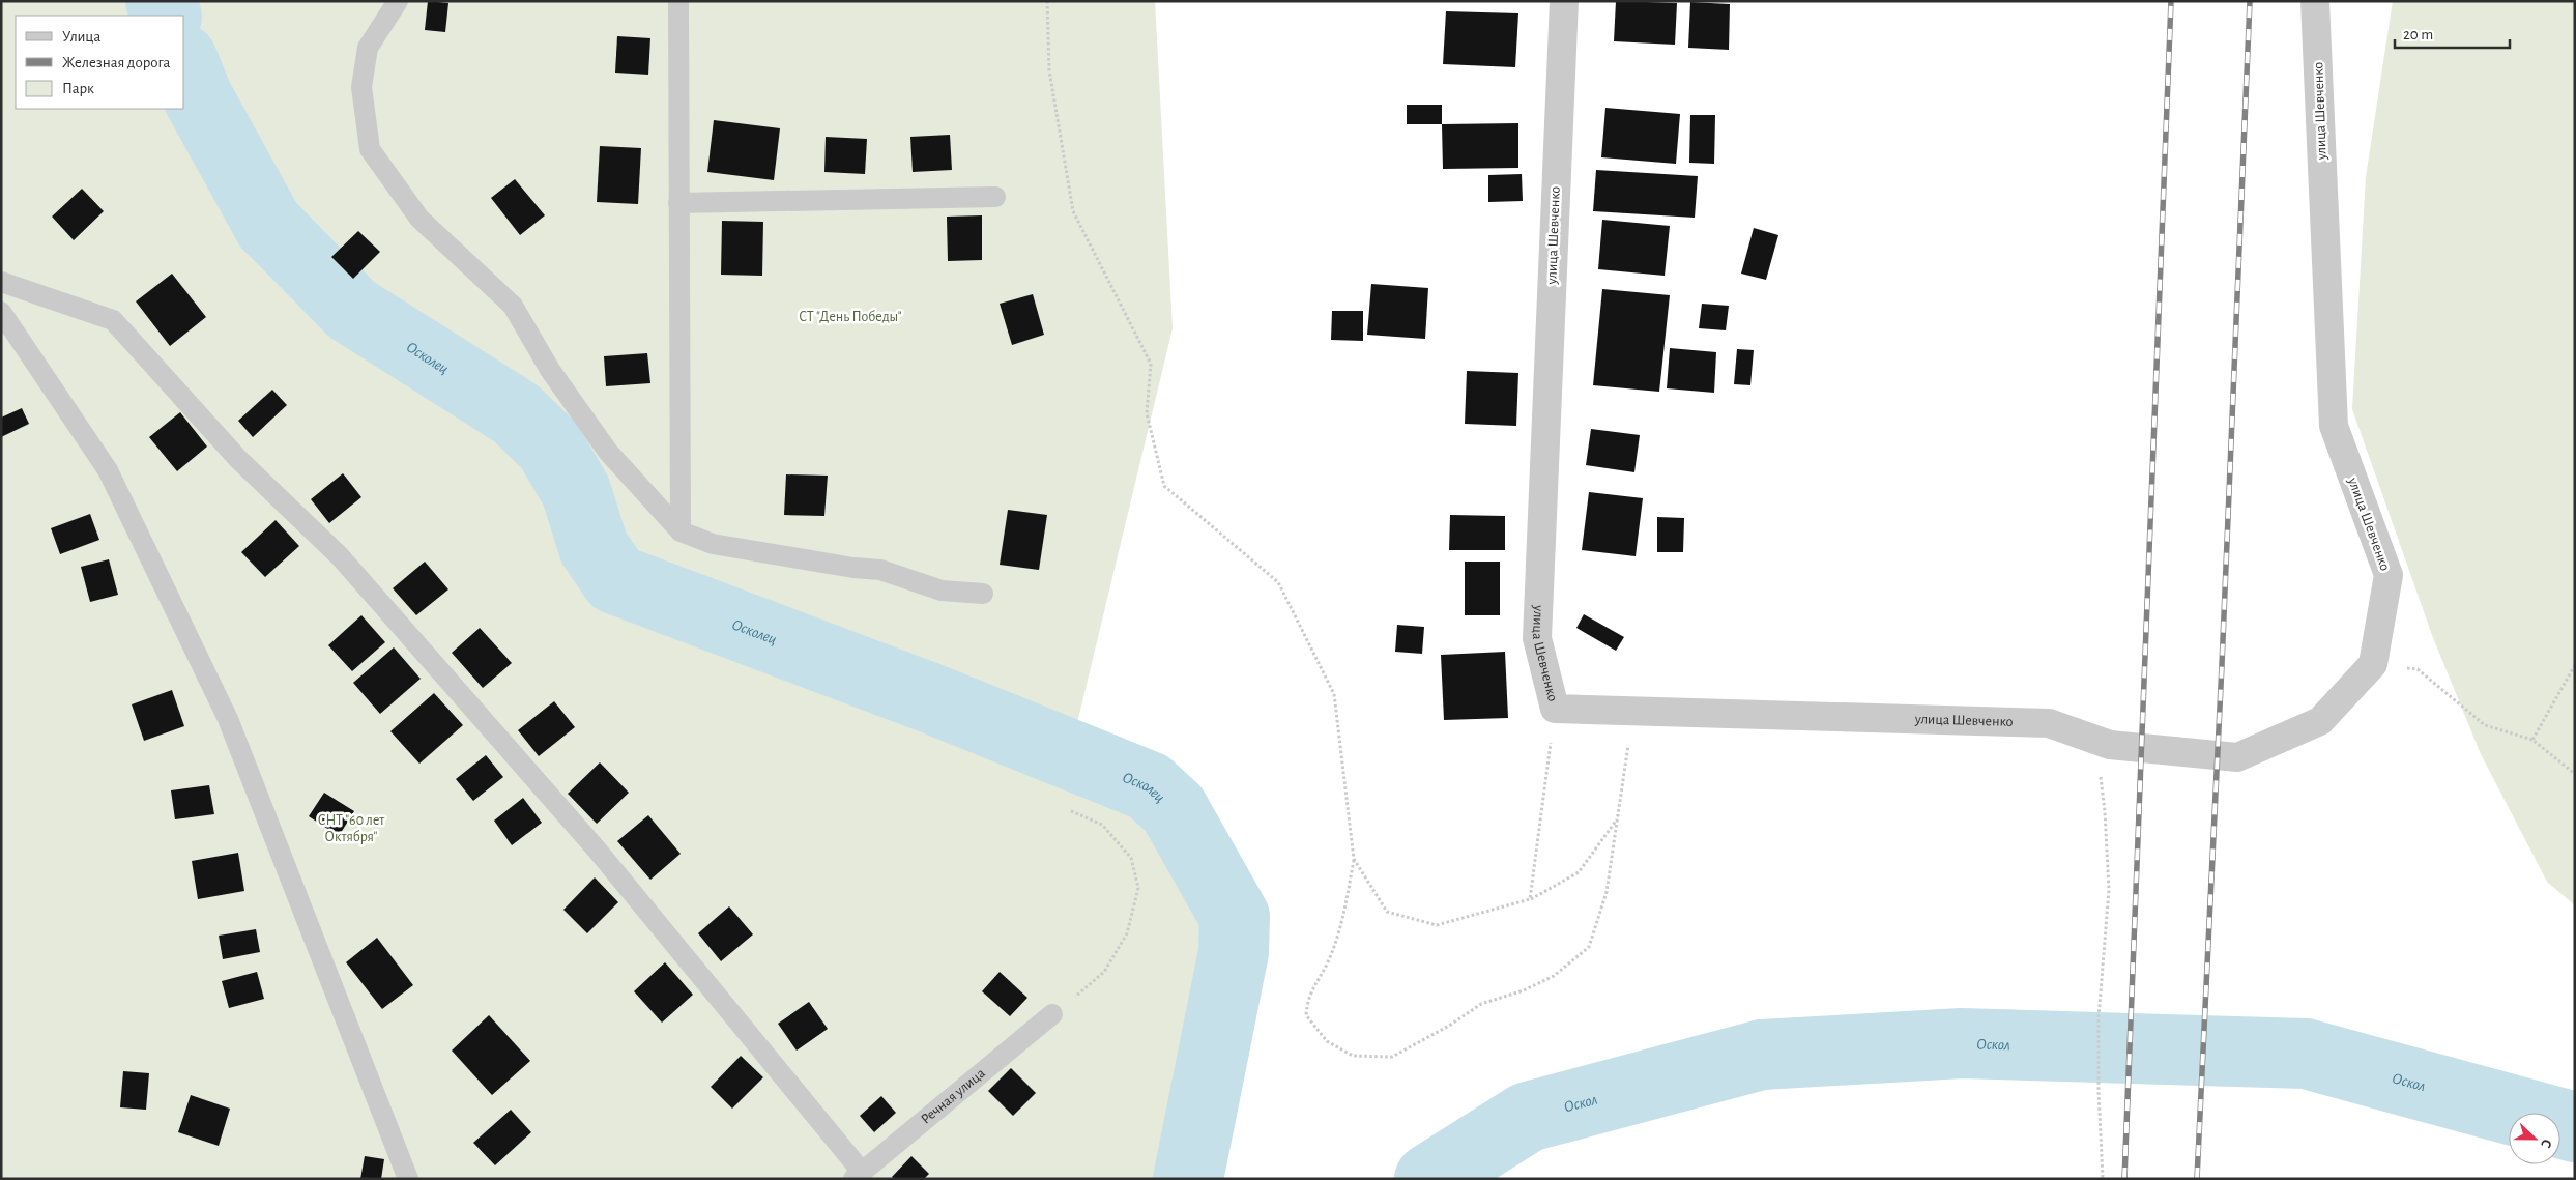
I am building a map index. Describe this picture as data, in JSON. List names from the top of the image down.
{
  "streets": {
    "street": ["улица Шевченко"],
    "lane": ["Речная улица"]
  },
  "water": ["Осколец", "Оскол"],
  "parks": ["СТ \"День Победы\"", "СНТ \"60 лет Октября\""],
  "legend": ["Улица", "Железная дорога", "Парк"],
  "scale_bar": "20 m",
  "north": "right"
}
